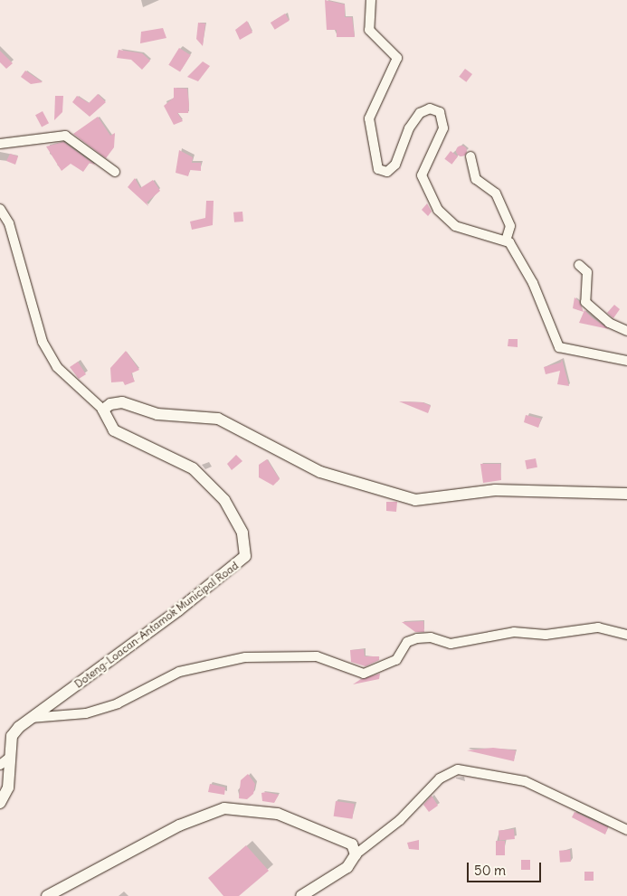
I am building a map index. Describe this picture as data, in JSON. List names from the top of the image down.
{
  "streets": {
    "street": ["Doteng-Loacan-Antamok Municipal Road"]
  },
  "scale_bar": "50 m"
}
